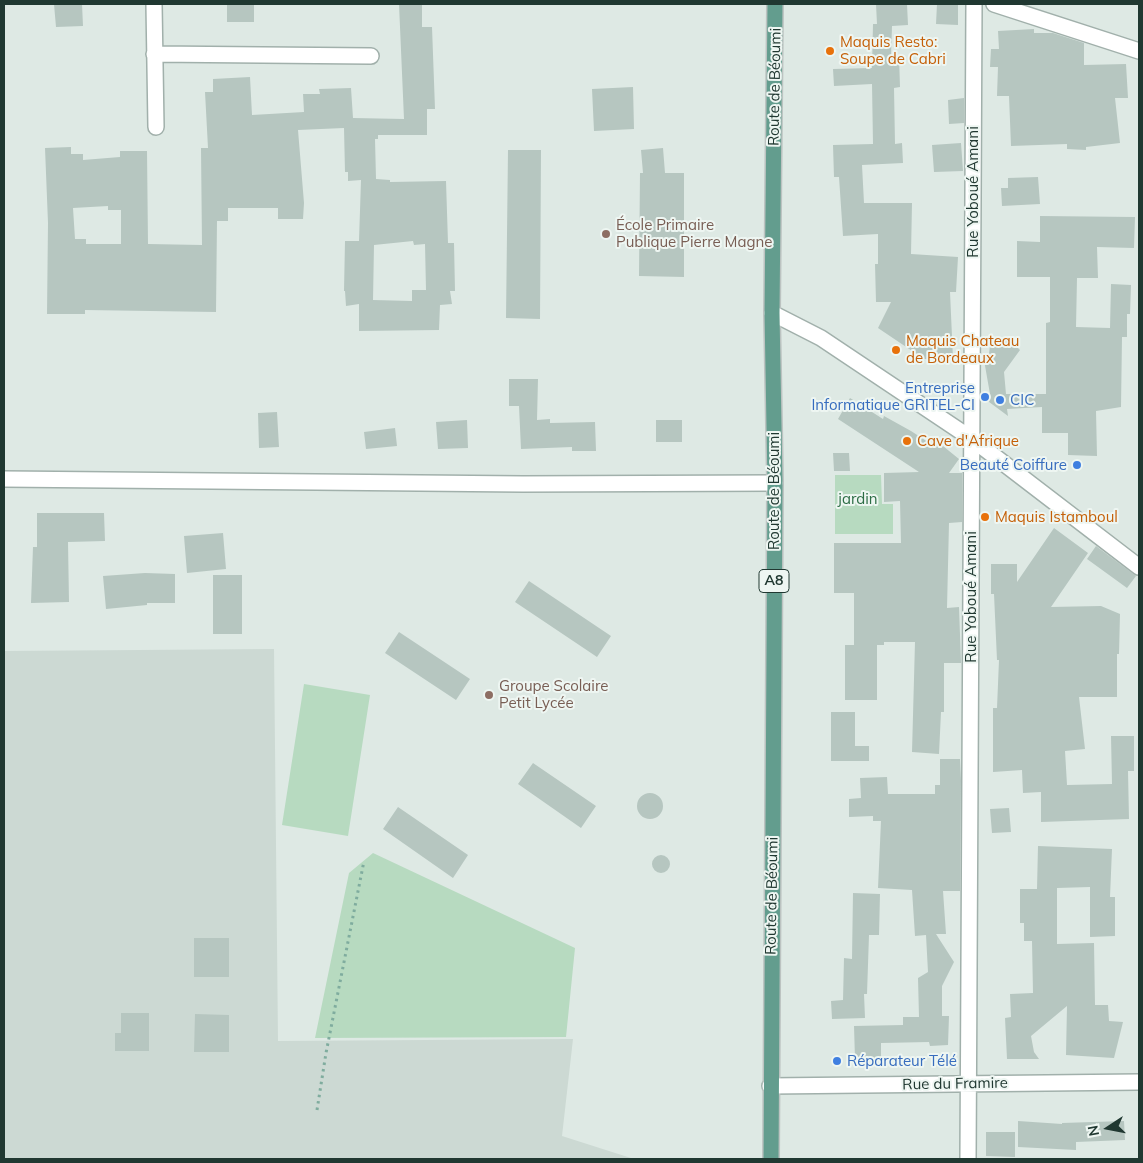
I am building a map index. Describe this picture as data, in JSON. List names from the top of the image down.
{
  "streets": {
    "main road": ["Route de Béoumi", "A8"],
    "street": ["Rue Yoboué Amani", "Rue du Framire"]
  },
  "crossings": [
    ["Route de Béoumi", "Rue du Framire"],
    ["Rue Yoboué Amani", "Rue du Framire"]
  ],
  "parks": ["jardin"],
  "places": [
    "Maquis Resto: Soupe de Cabri",
    "École Primaire Publique Pierre Magne",
    "Maquis Chateau de Bordeaux",
    "Entreprise Informatique GRITEL-CI",
    "CIC",
    "Cave d'Afrique",
    "Beauté Coiffure",
    "Maquis Istamboul",
    "Groupe Scolaire Petit Lycée",
    "Réparateur Télé"
  ],
  "north": "left"
}
